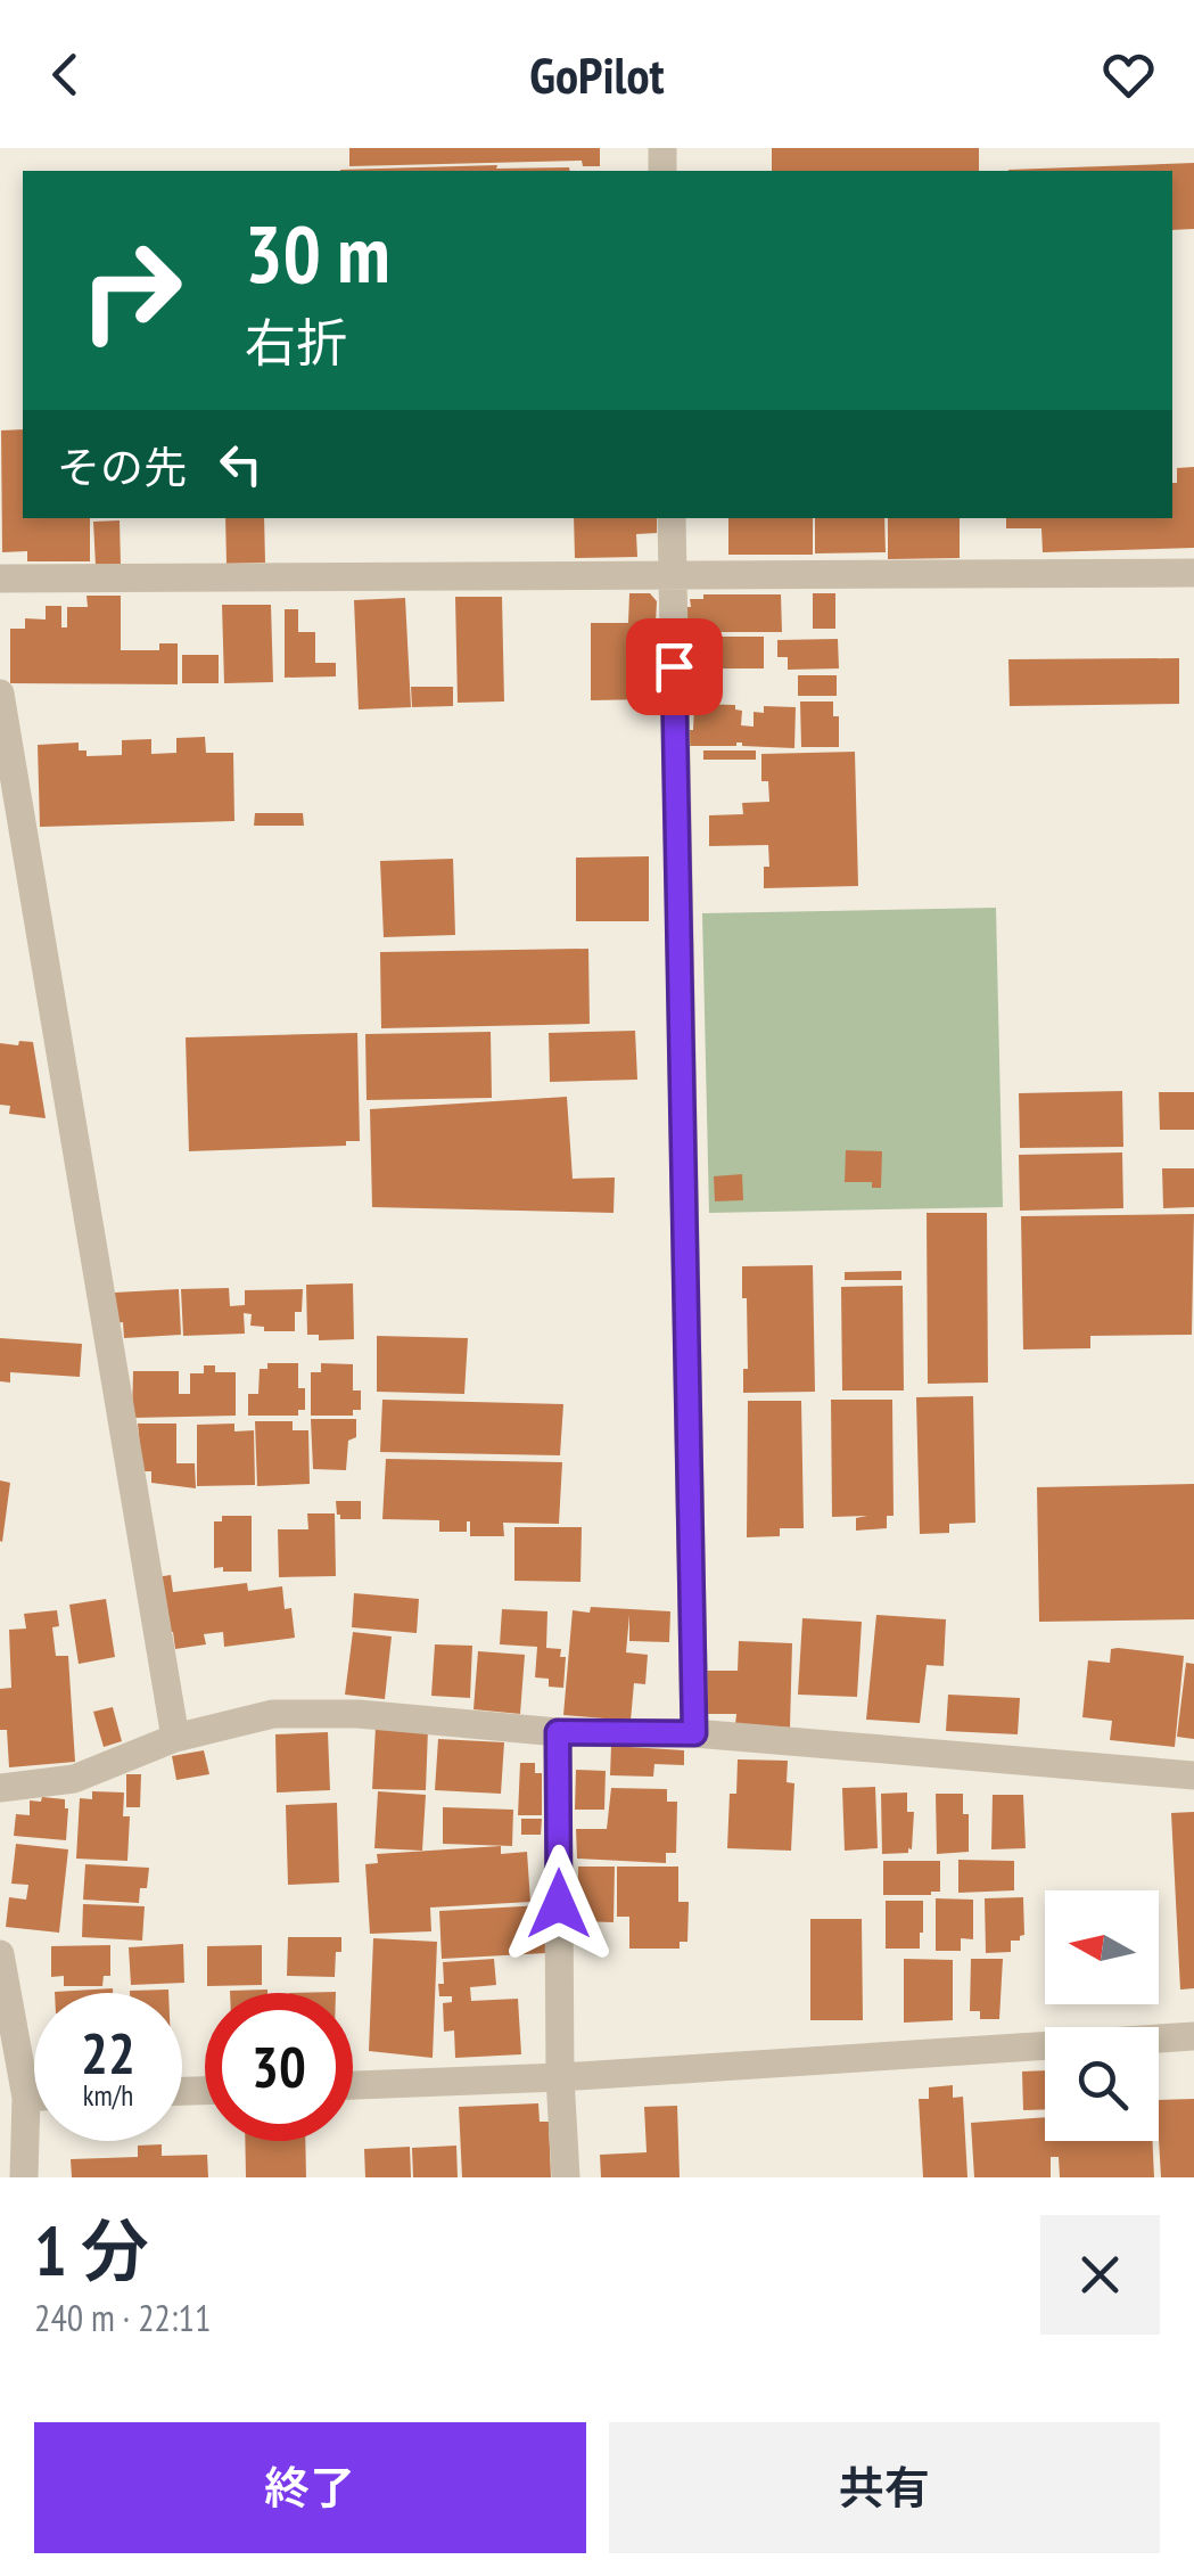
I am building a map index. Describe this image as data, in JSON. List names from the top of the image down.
{
  "north": "left",
  "page": {
    "header": "GoPilot",
    "turn": ["30 m", "右折"],
    "then": "その先",
    "speed": "22 km/h",
    "limit": "30",
    "heading": ["1 分", "240 m · 22:11"],
    "buttons": ["終了", "共有"]
  }
}
